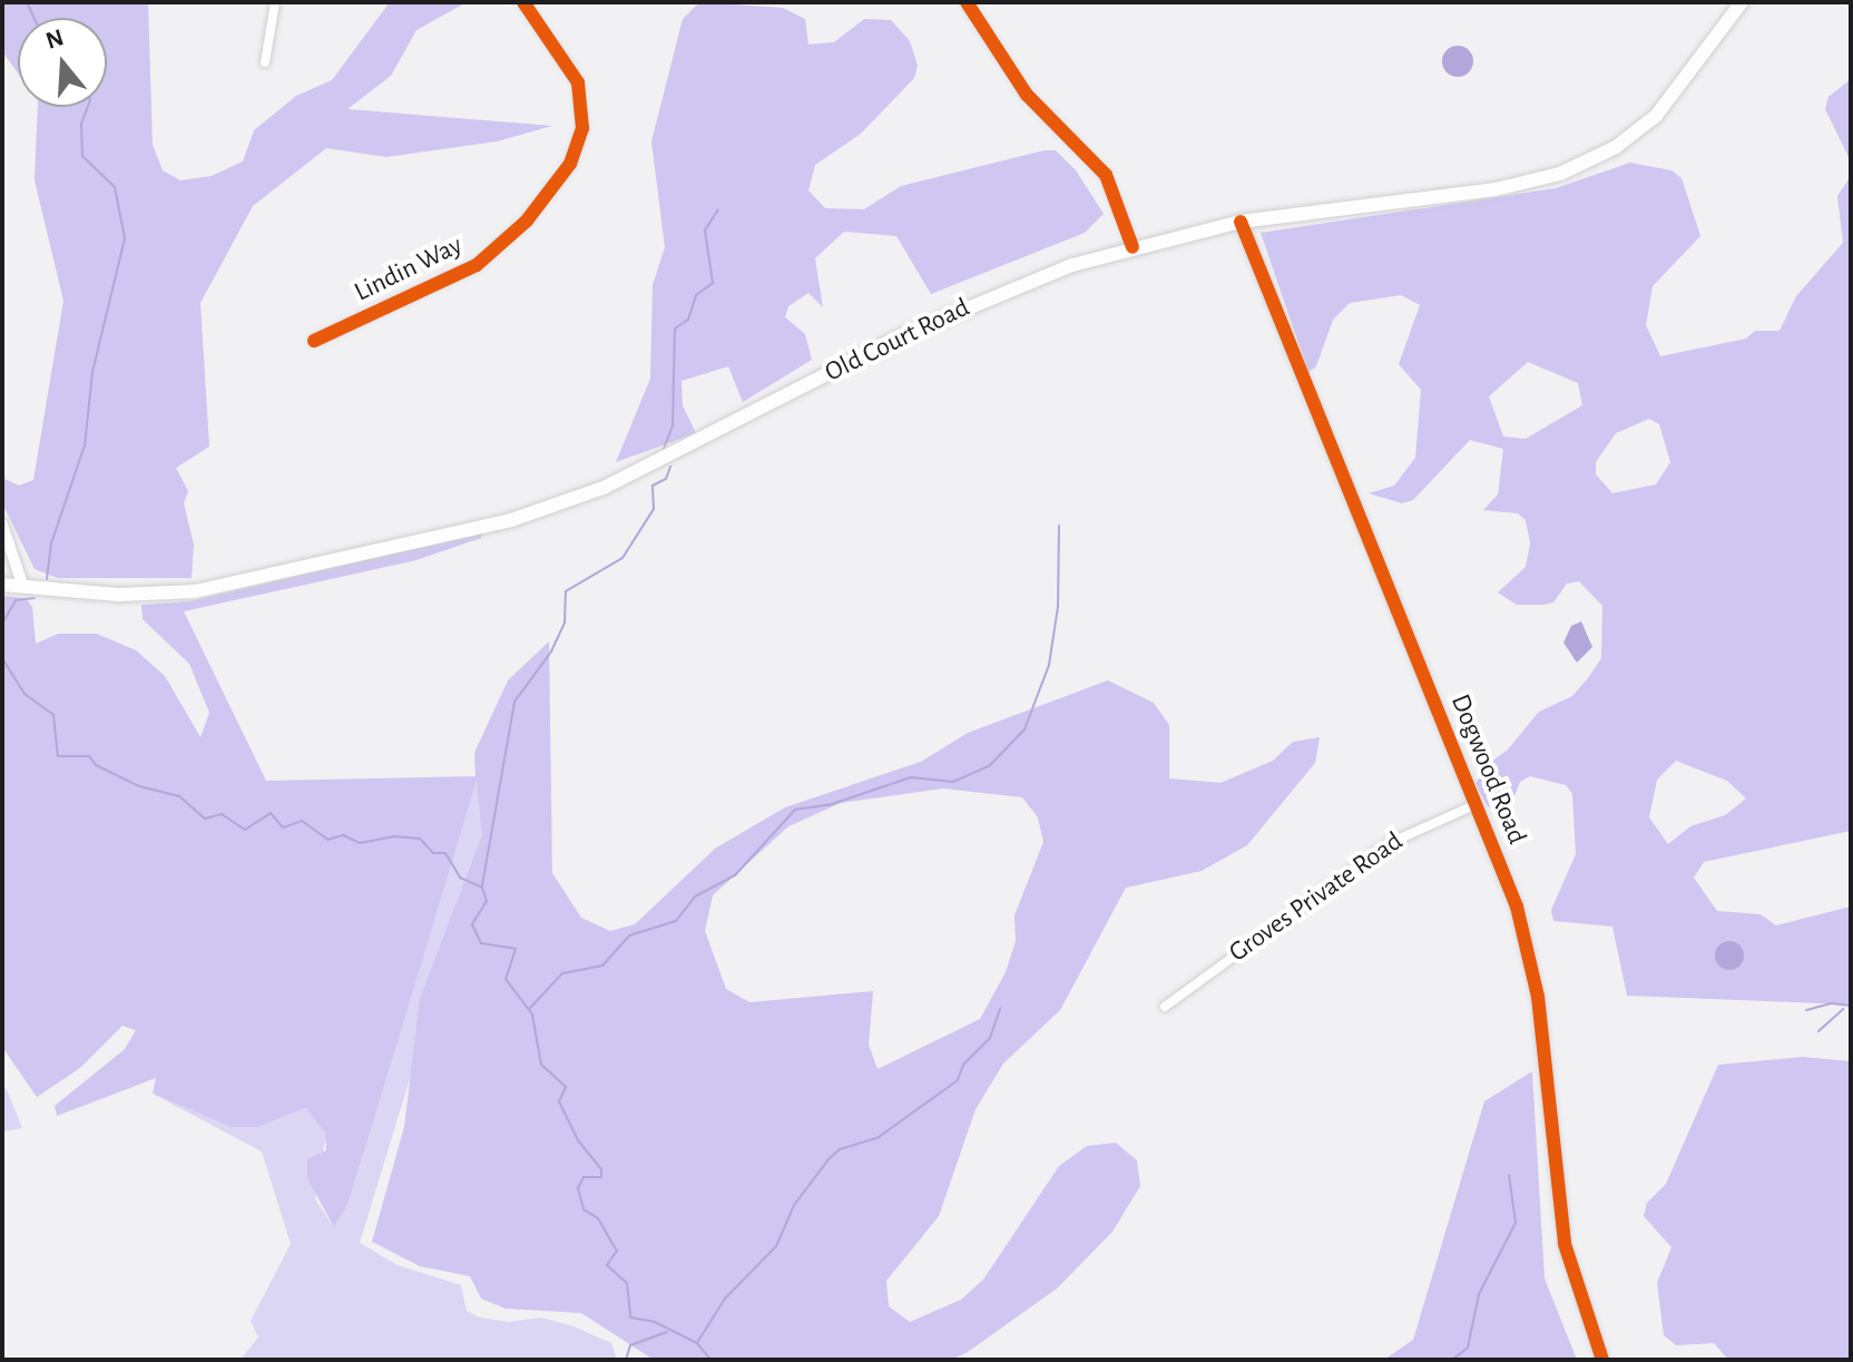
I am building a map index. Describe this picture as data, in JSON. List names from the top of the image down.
{
  "streets": {
    "main road": ["Old Court Road"],
    "street": ["Lindin Way", "Dogwood Road", "Groves Private Road"]
  },
  "crossings": [
    ["Old Court Road", "Dogwood Road"],
    ["Dogwood Road", "Groves Private Road"]
  ],
  "north": "top"
}
